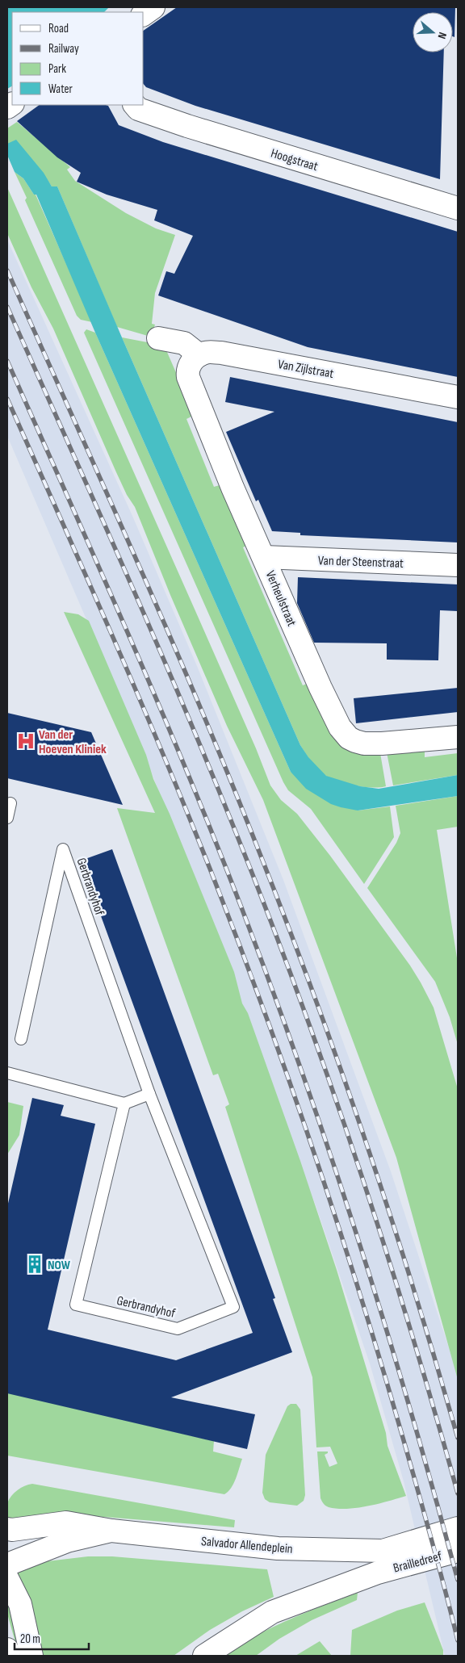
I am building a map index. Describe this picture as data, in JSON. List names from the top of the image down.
{
  "streets": {
    "street": [
      "Hoogstraat",
      "Van Zijlstraat",
      "Van der Steenstraat",
      "Verheulstraat",
      "Salvador Allendeplein",
      "Brailledreef"
    ],
    "lane": ["Gerbrandyhof"]
  },
  "crossings": [
    ["Van Zijlstraat", "Verheulstraat"],
    ["Van der Steenstraat", "Verheulstraat"],
    ["Salvador Allendeplein", "Brailledreef"]
  ],
  "places": {
    "hospital": ["Van der Hoeven Kliniek"],
    "building": ["NOW"]
  },
  "legend": [
    "Road",
    "Railway",
    "Park",
    "Water"
  ],
  "scale_bar": "20 m",
  "north": "right"
}
